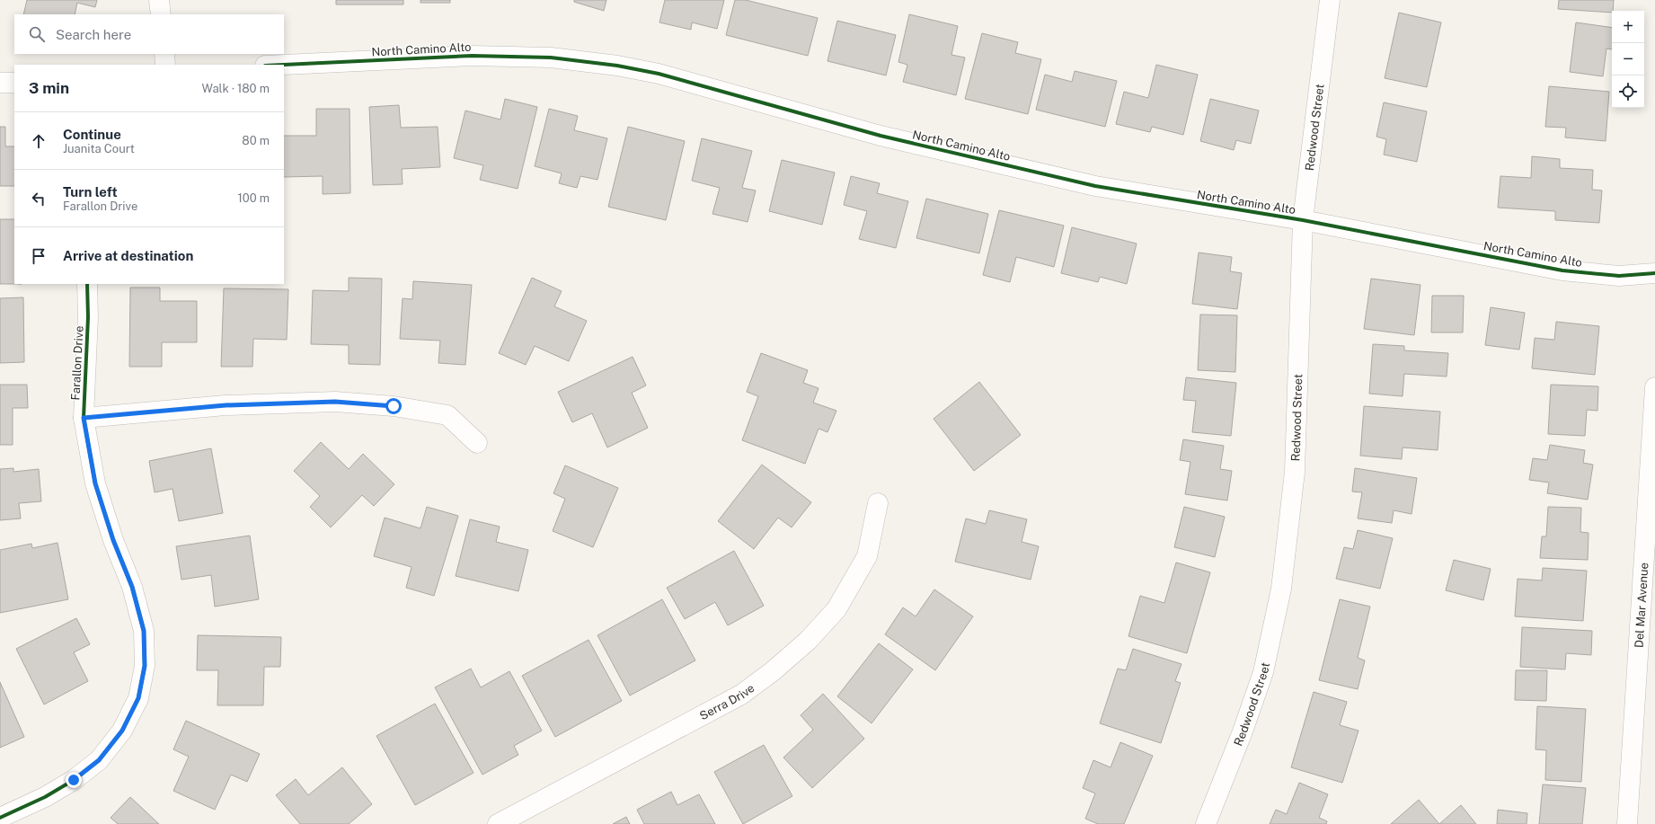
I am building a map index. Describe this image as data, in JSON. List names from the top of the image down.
{
  "streets": {
    "street": [
      "North Camino Alto",
      "Redwood Street",
      "Farallon Drive",
      "Del Mar Avenue",
      "Serra Drive"
    ]
  },
  "crossings": [
    ["North Camino Alto", "Redwood Street"]
  ],
  "page": {
    "map_buttons": ["+", "−"],
    "search": "Search here",
    "heading": ["3 min", "Walk · 180 m"],
    "list": [
      ["Continue", "Juanita Court", "80 m"],
      ["Turn left", "Farallon Drive", "100 m"],
      "Arrive at destination"
    ]
  }
}
